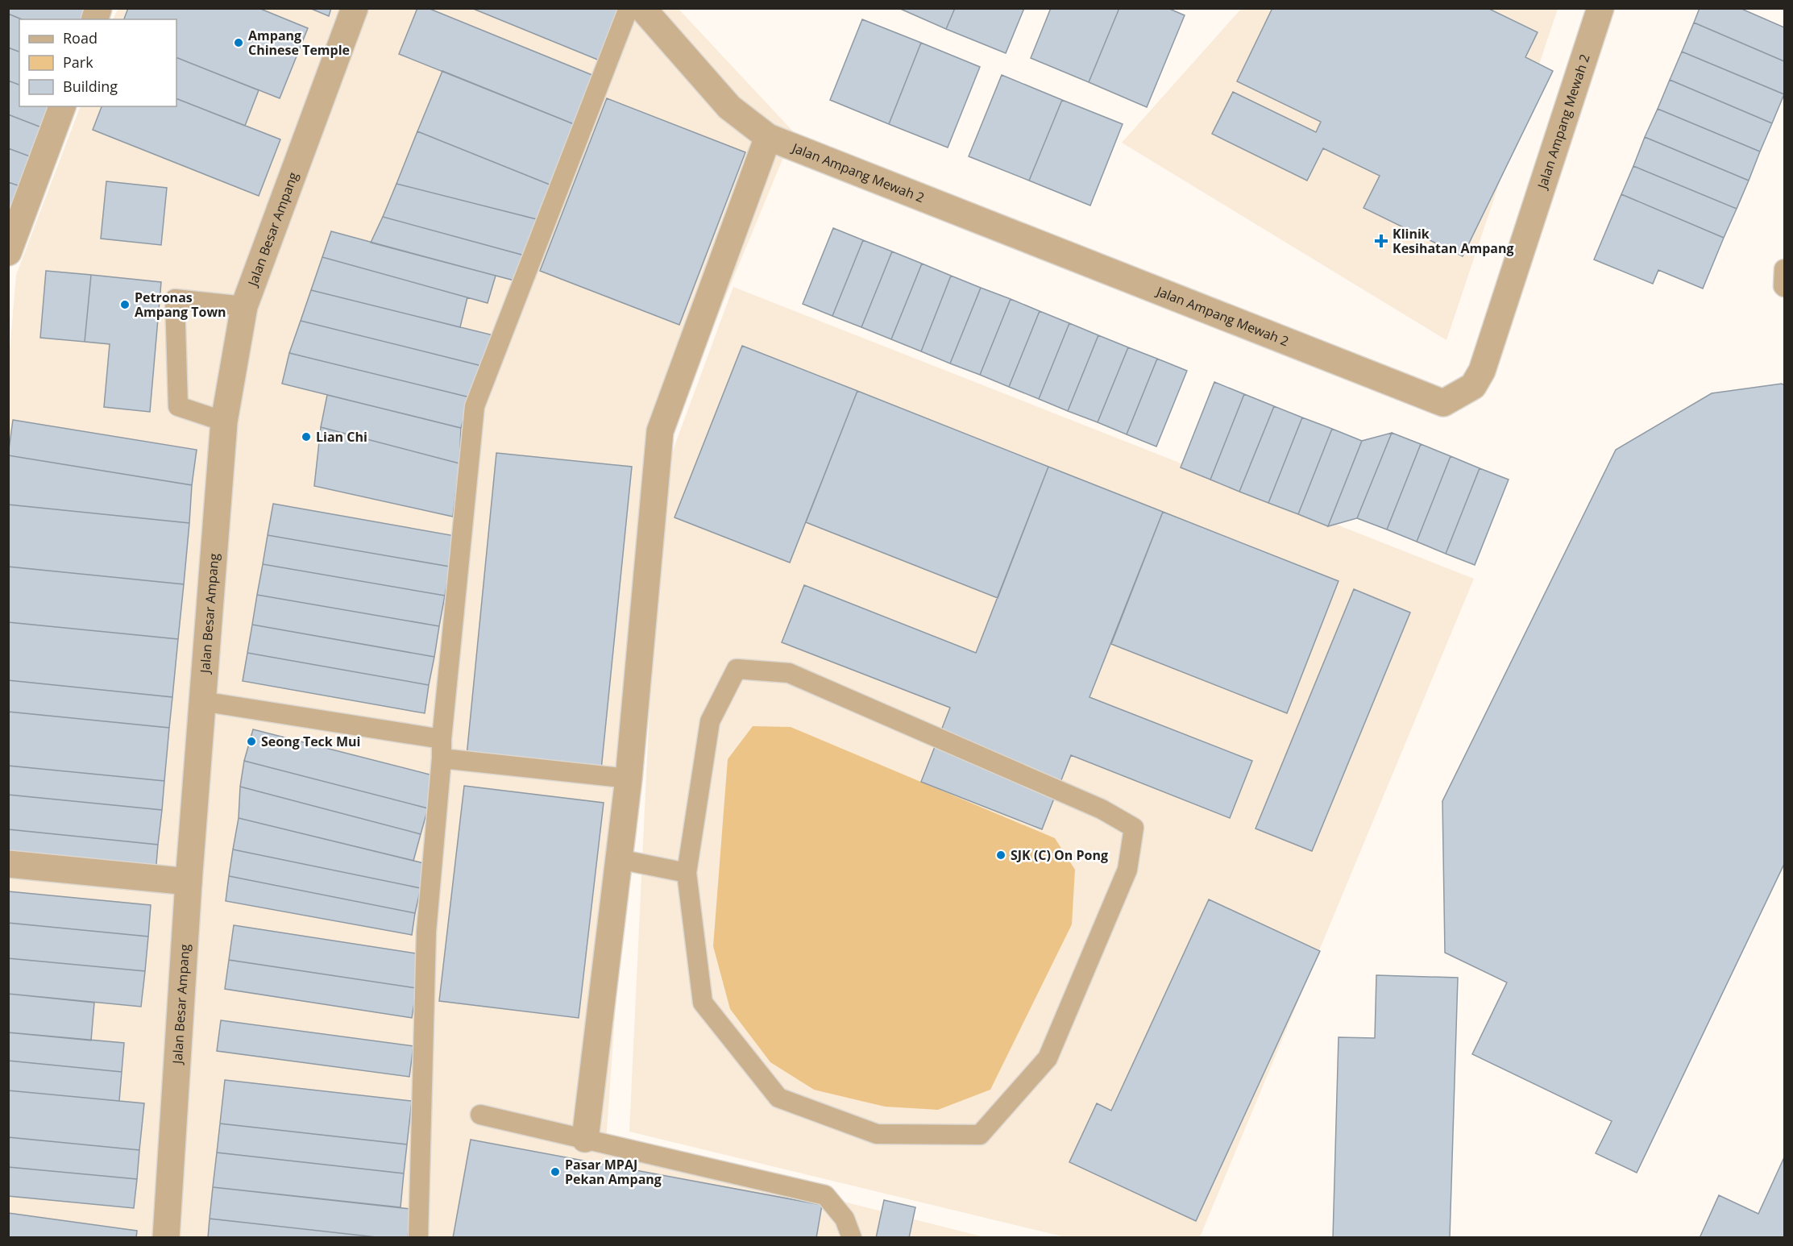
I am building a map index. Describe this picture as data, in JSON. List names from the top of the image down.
{
  "streets": {
    "street": ["Jalan Ampang Mewah 2", "Jalan Besar Ampang"]
  },
  "places": {
    "other": [
      "Ampang Chinese Temple",
      "Petronas Ampang Town",
      "Lian Chi",
      "Seong Teck Mui",
      "SJK (C) On Pong",
      "Pasar MPAJ Pekan Ampang"
    ],
    "health": ["Klinik Kesihatan Ampang"]
  },
  "legend": ["Road", "Park", "Building"]
}
